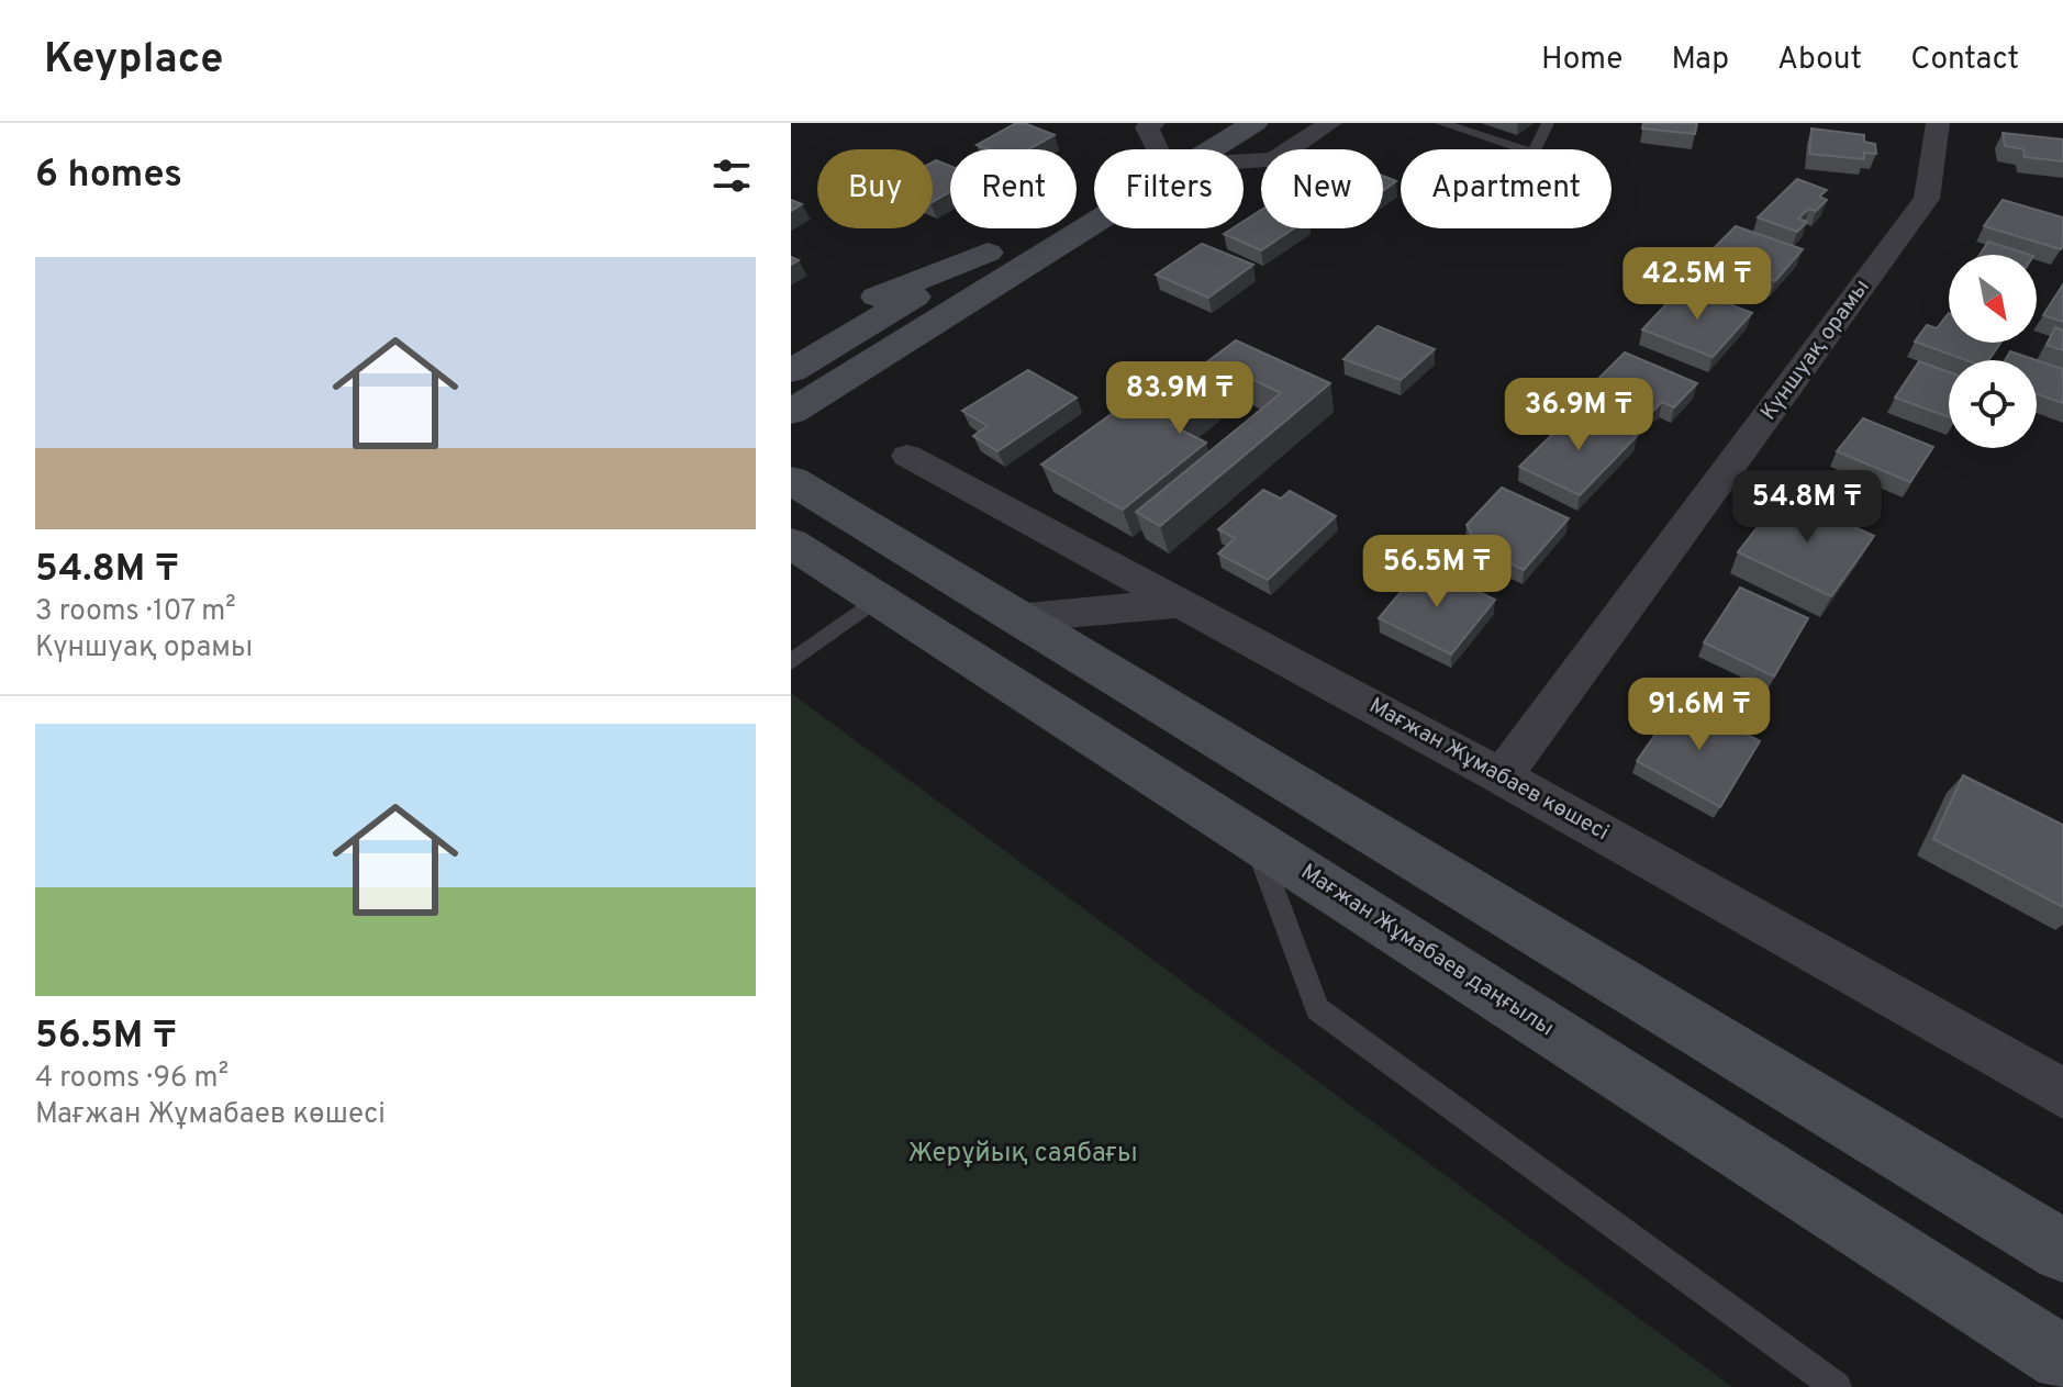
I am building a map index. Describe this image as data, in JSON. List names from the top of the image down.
{
  "streets": {
    "main road": ["Мағжан Жұмабаев даңғылы"],
    "street": ["Күншуақ орамы", "Мағжан Жұмабаев көшесі"]
  },
  "crossings": [
    ["Күншуақ орамы", "Мағжан Жұмабаев көшесі"]
  ],
  "parks": ["Жерұйық саябағы"],
  "north": "bottom right",
  "page": {
    "header": "Keyplace",
    "nav": [
      "Home",
      "Map",
      "About",
      "Contact"
    ],
    "heading": "6 homes",
    "chip": [
      "Buy",
      "Rent",
      "Filters",
      "New",
      "Apartment"
    ],
    "list": [
      {
        "name": "54.8M ₸",
        "note": "3 rooms · 107 m² · Күншуақ орамы"
      },
      {
        "name": "56.5M ₸",
        "note": "4 rooms · 96 m² · Мағжан Жұмабаев көшесі"
      }
    ],
    "price": [
      "42.5M ₸",
      "83.9M ₸",
      "36.9M ₸",
      "54.8M ₸",
      "56.5M ₸",
      "91.6M ₸"
    ]
  }
}
